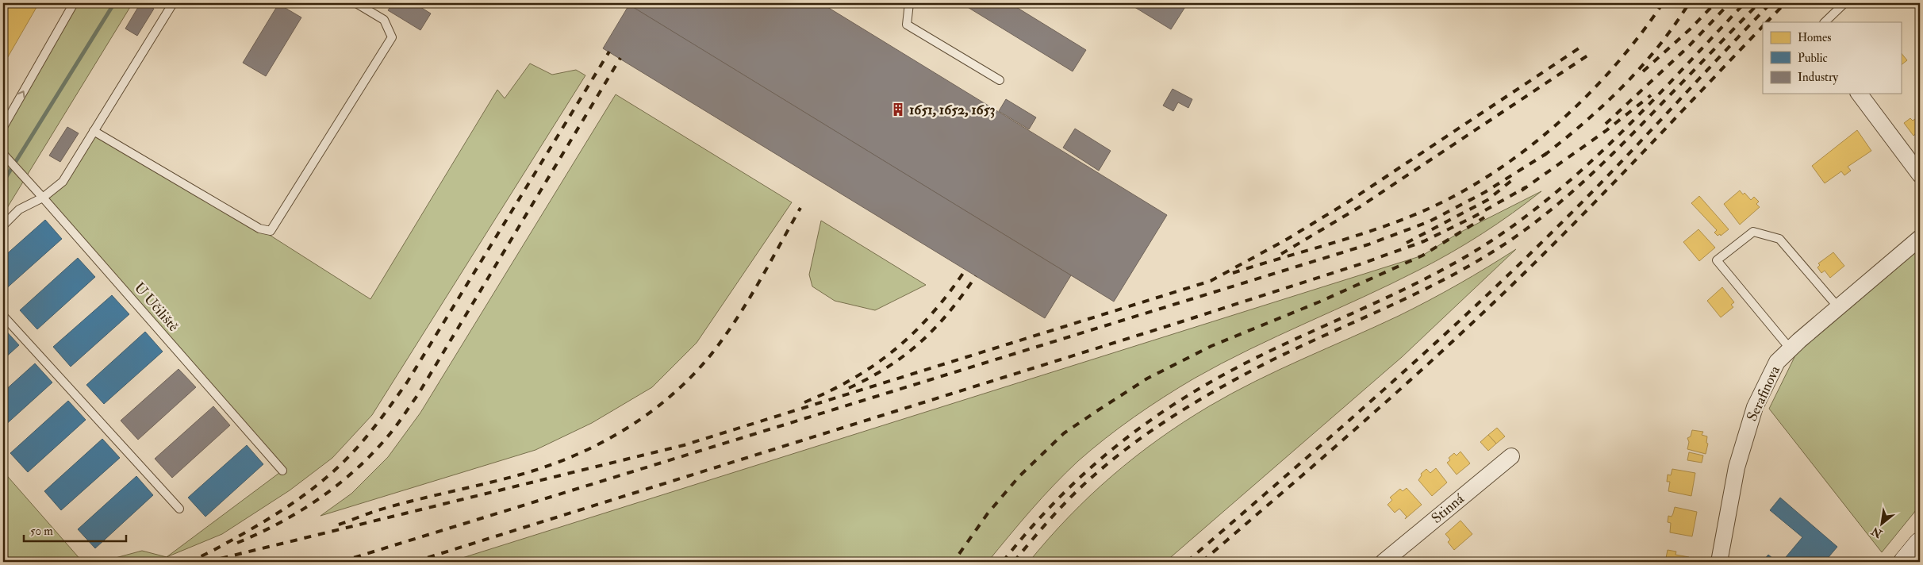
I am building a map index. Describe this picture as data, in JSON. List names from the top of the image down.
{
  "streets": {
    "street": ["Serafinova", "Stinná"],
    "lane": ["U Učiliště"]
  },
  "places": {
    "building": ["1651, 1652, 1653"]
  },
  "legend": ["Homes", "Public", "Industry"],
  "scale_bar": "50 m",
  "north": "bottom left"
}
